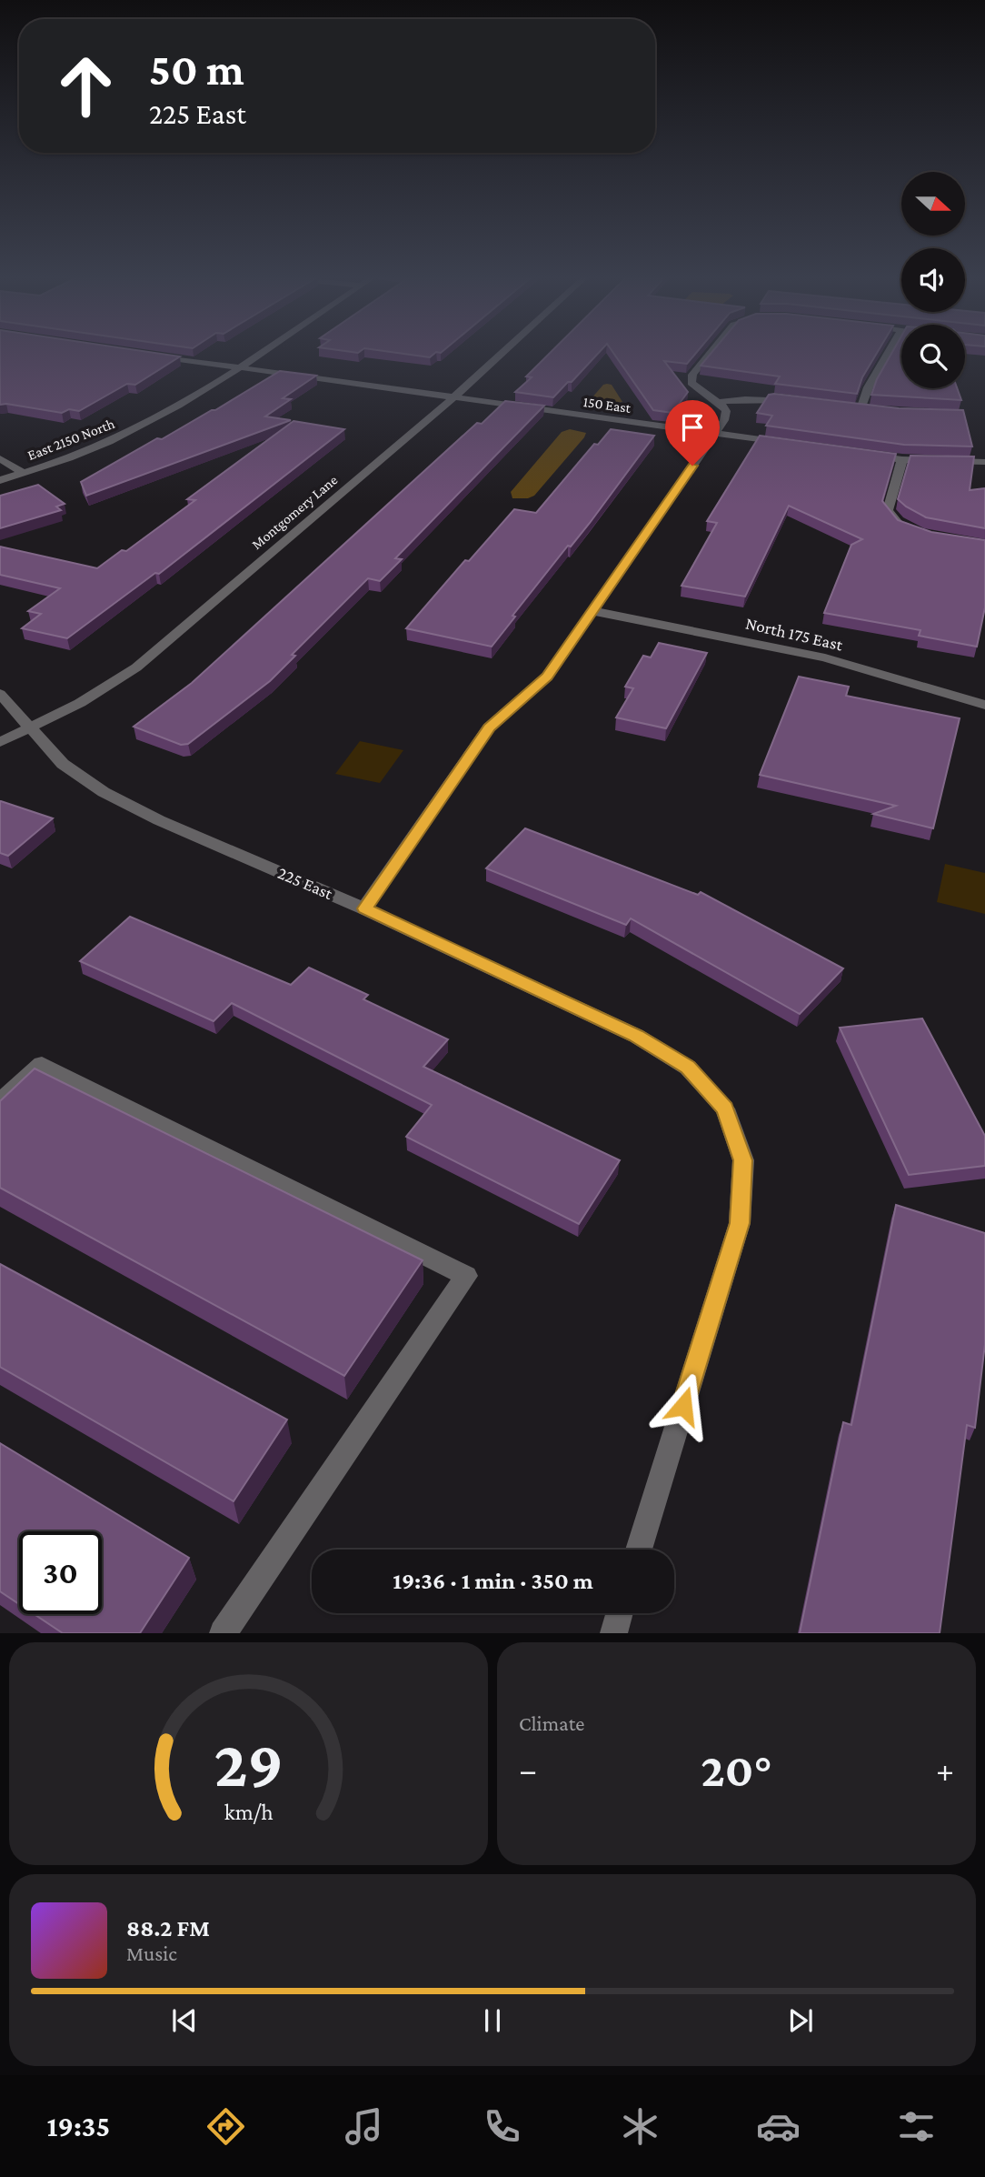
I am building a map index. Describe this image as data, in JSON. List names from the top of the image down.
{
  "streets": {
    "street": [
      "150 East",
      "East 2150 North",
      "Montgomery Lane",
      "North 175 East",
      "225 East"
    ]
  },
  "crossings": [
    ["150 East", "East 2150 North"],
    ["150 East", "Montgomery Lane"],
    ["Montgomery Lane", "225 East"]
  ],
  "north": "right",
  "page": {
    "turn": ["50 m", "225 East"],
    "limit": "30",
    "trip": "19:36 · 1 min · 350 m",
    "tile": "Climate",
    "heat": ["−", "20°", "+"],
    "song": ["88.2 FM", "Music"],
    "tabs": "19:35",
    "gauge": ["29", "km/h"]
  }
}
